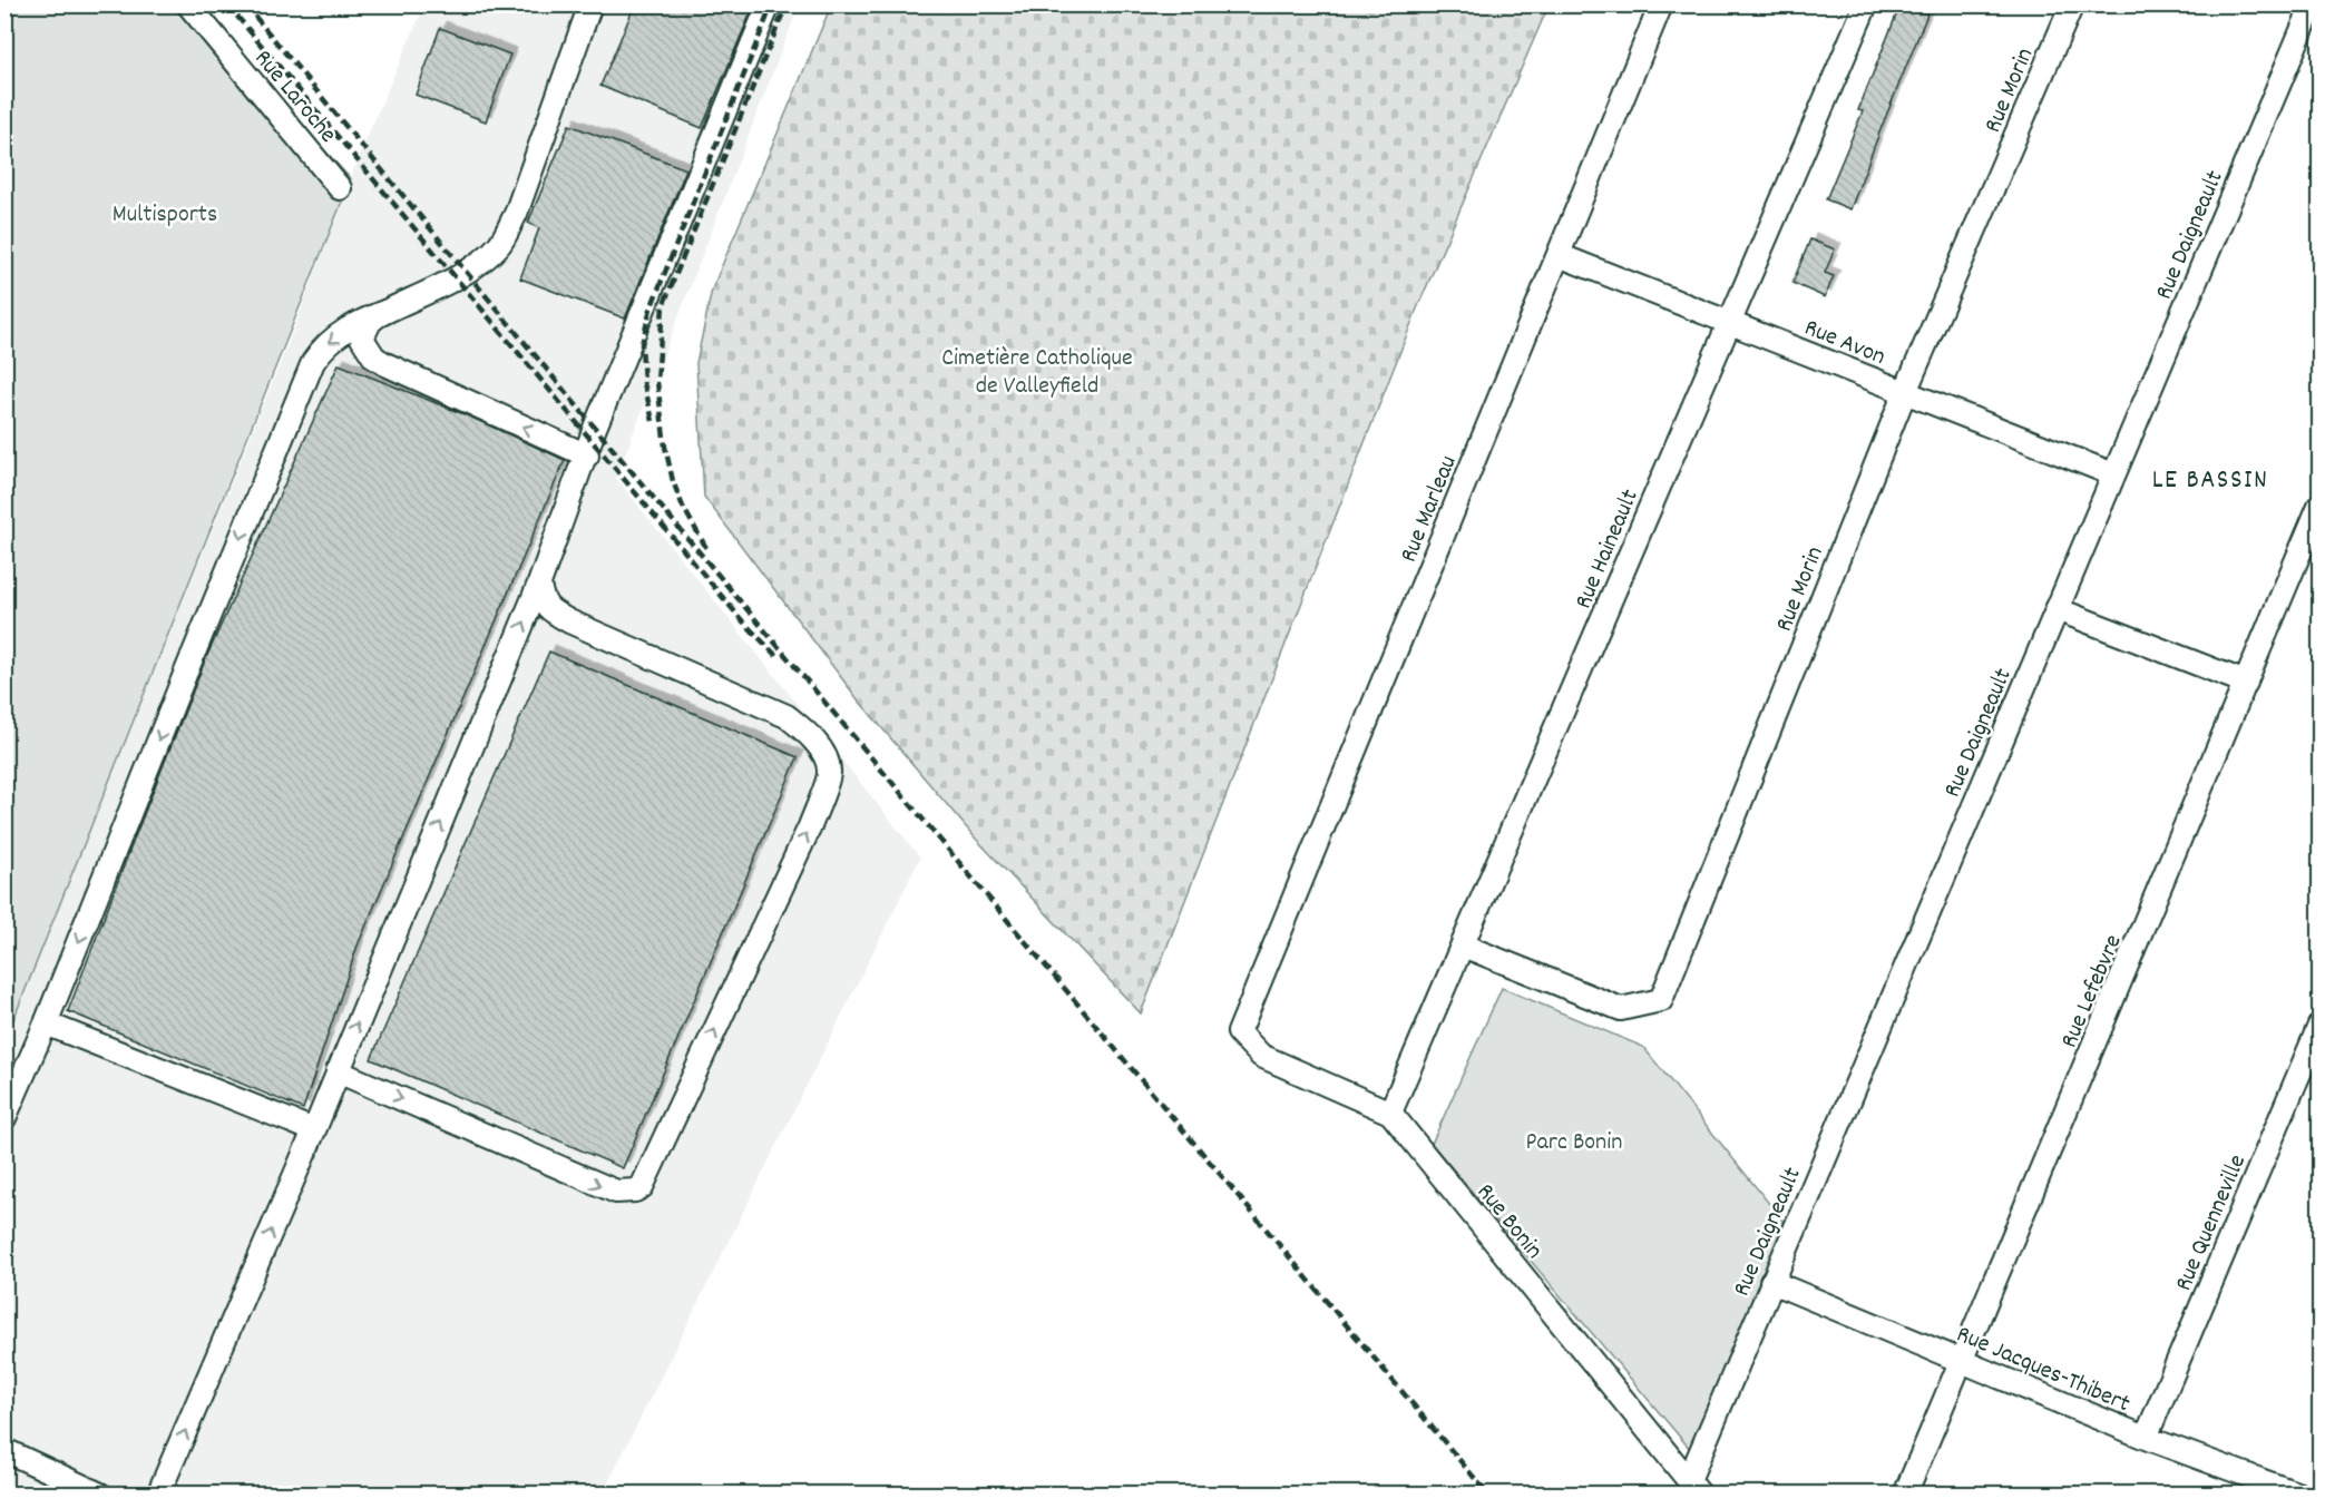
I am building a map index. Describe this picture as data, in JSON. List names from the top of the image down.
{
  "streets": {
    "street": [
      "Rue Morin",
      "Rue Laroche",
      "Rue Daigneault",
      "Rue Avon",
      "Rue Marleau",
      "Rue Haineault",
      "Rue Lefebvre",
      "Rue Bonin",
      "Rue Quenneville",
      "Rue Jacques-Thibert"
    ]
  },
  "crossings": [
    ["Rue Morin", "Rue Avon"],
    ["Rue Morin", "Rue Haineault"],
    ["Rue Daigneault", "Rue Avon"],
    ["Rue Daigneault", "Rue Bonin"],
    ["Rue Daigneault", "Rue Jacques-Thibert"],
    ["Rue Avon", "Rue Marleau"],
    ["Rue Avon", "Rue Haineault"],
    ["Rue Marleau", "Rue Bonin"],
    ["Rue Haineault", "Rue Bonin"],
    ["Rue Lefebvre", "Rue Jacques-Thibert"],
    ["Rue Quenneville", "Rue Jacques-Thibert"]
  ],
  "districts": ["LE BASSIN"],
  "parks": ["Multisports", "Cimetière Catholique de Valleyfield", "Parc Bonin"]
}
